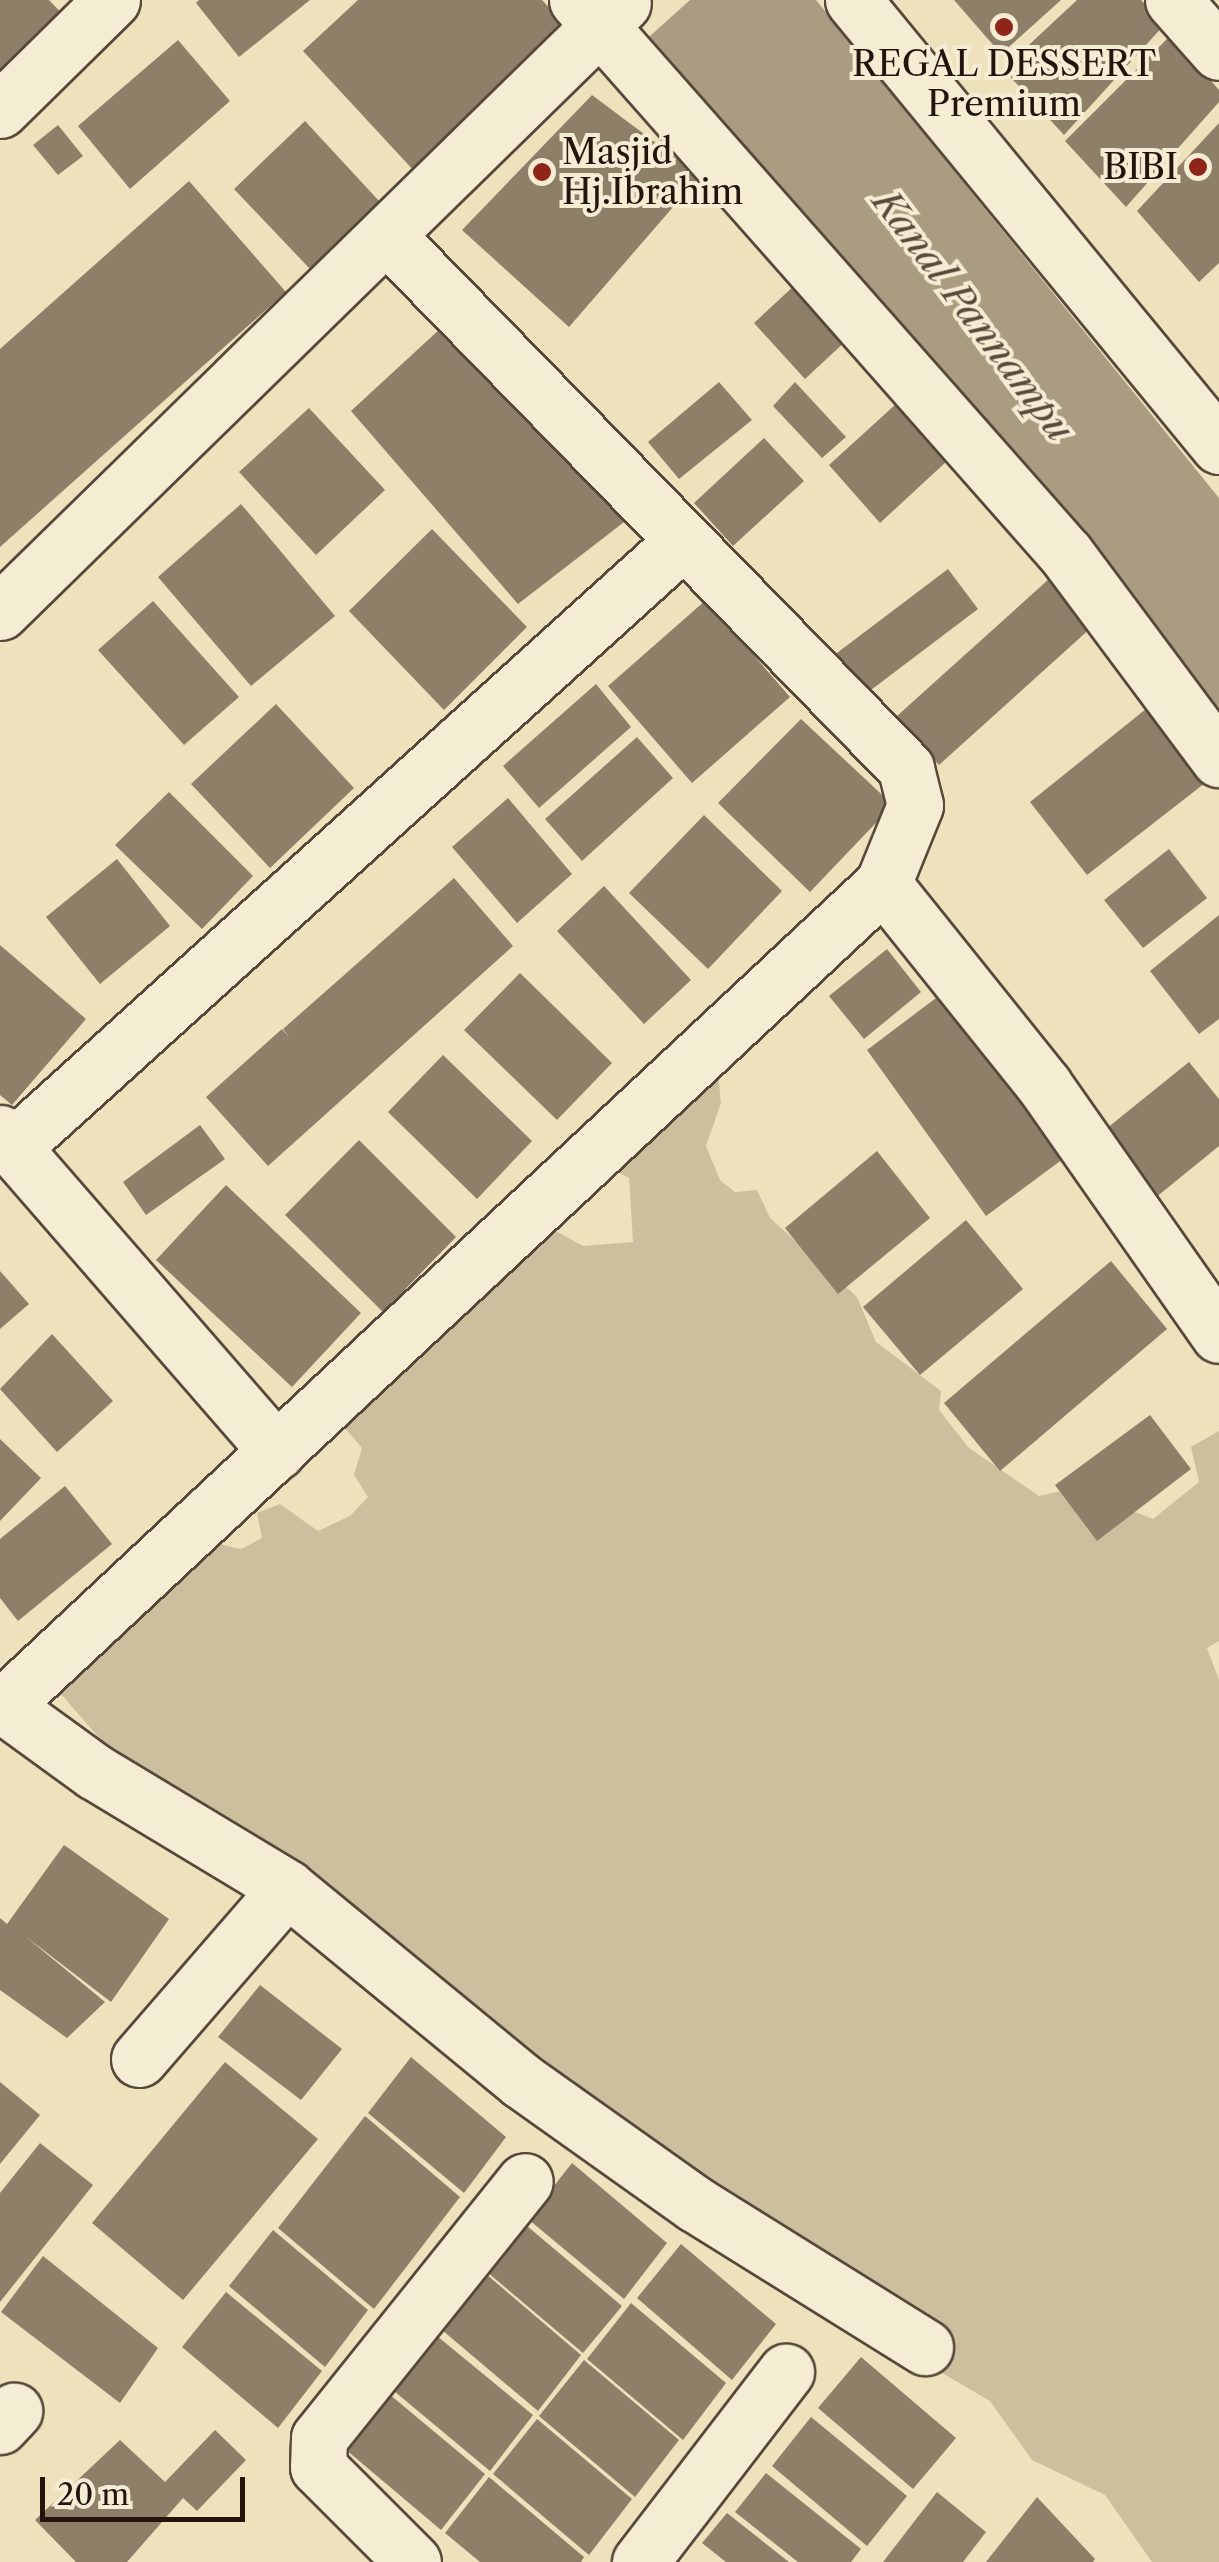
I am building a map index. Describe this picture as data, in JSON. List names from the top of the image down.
{
  "water": ["Kanal Pannampu"],
  "places": ["REGAL DESSERT Premium", "BIBI", "Masjid Hj.Ibrahim"],
  "scale_bar": "20 m"
}
